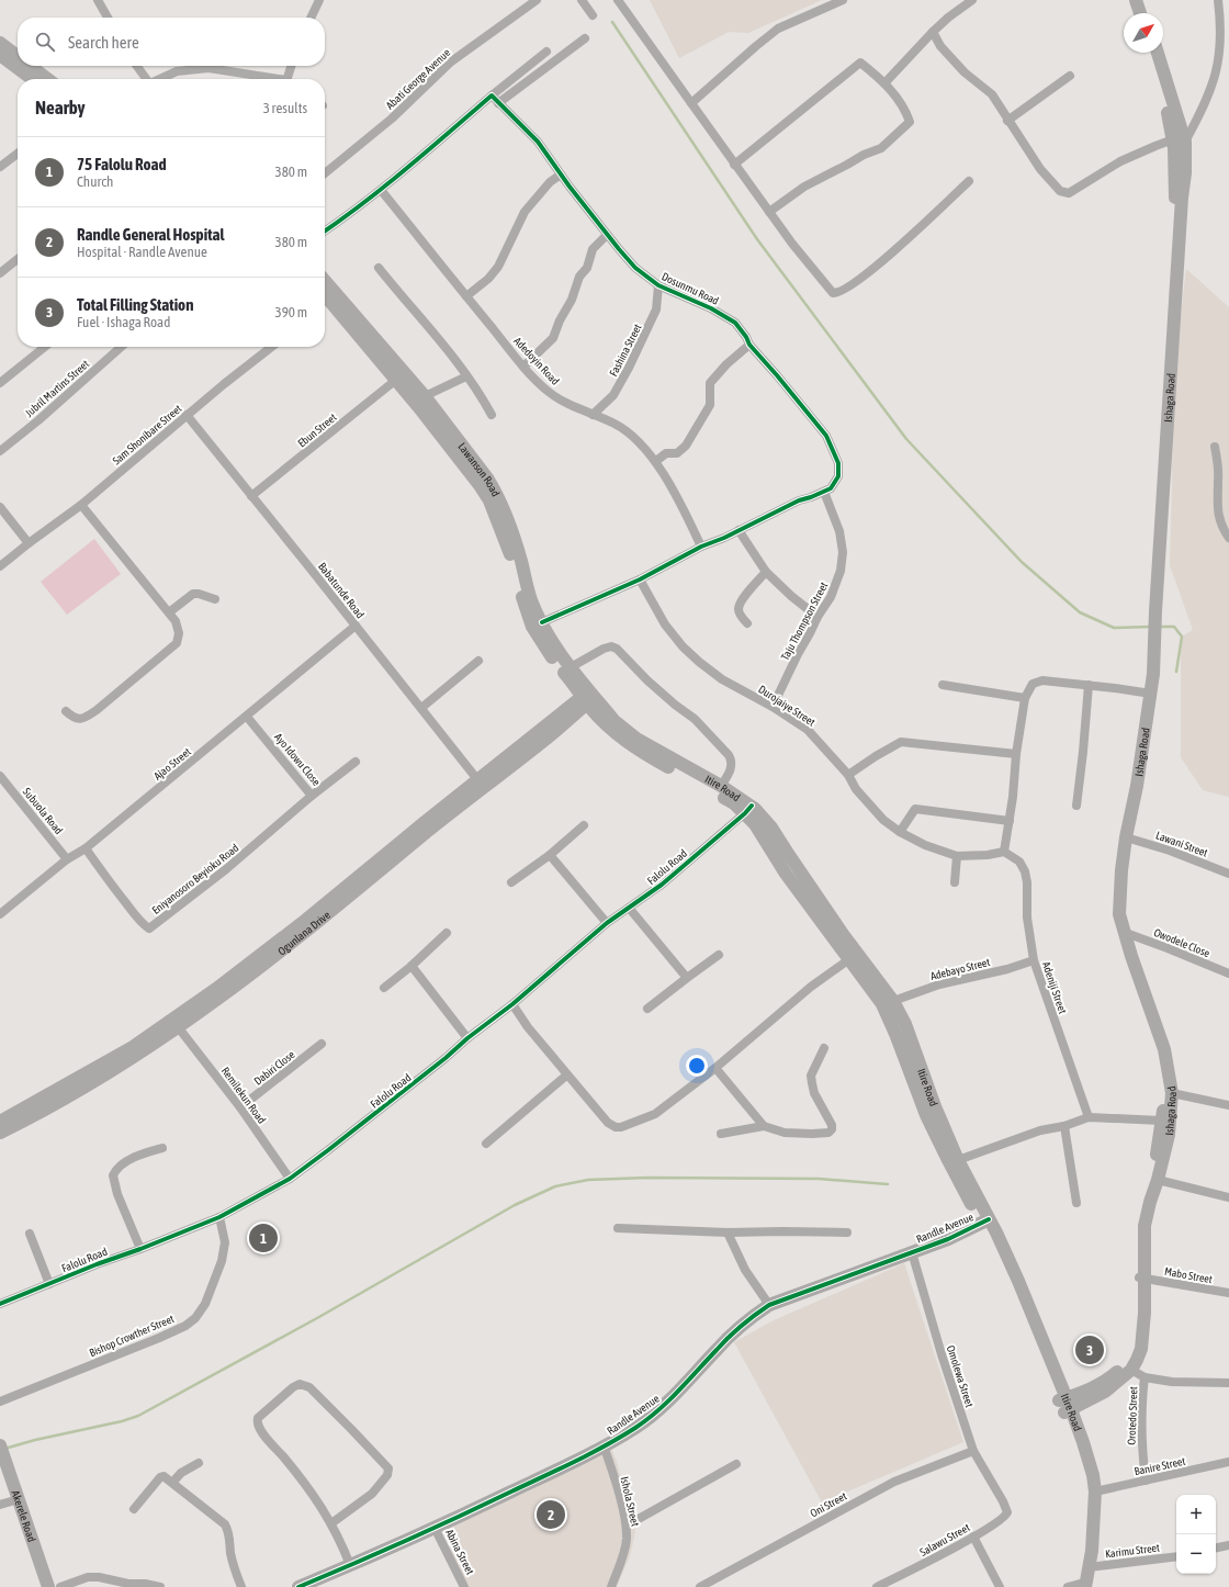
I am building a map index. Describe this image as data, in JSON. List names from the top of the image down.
{
  "streets": {
    "main road": [
      "Ishaga Road",
      "Lawanson Road",
      "Itire Road",
      "Ogunlana Drive",
      "Randle Avenue",
      "Akerele Road"
    ],
    "street": [
      "Abati George Avenue",
      "Dosunmu Road",
      "Fashina Street",
      "Adedoyin Road",
      "Jubril Martins Street",
      "Ebun Street",
      "Sam Shonibare Street",
      "Babatunde Road",
      "Taju Thompson Street",
      "Durojaiye Street",
      "Ayo Idowu Close",
      "Ajao Street",
      "Subuola Road",
      "Lawani Street",
      "Falolu Road",
      "Eniyanosoro Beyioku Road",
      "Owodele Close",
      "Adebayo Street",
      "Adeniji Street",
      "Dabiri Close",
      "Remilekun Road",
      "Mabo Street",
      "Bishop Crowther Street",
      "Omolewa Street",
      "Orotedo Street",
      "Banire Street",
      "Ishola Street",
      "Oni Street",
      "Salawu Street",
      "Karimu Street",
      "Abina Street"
    ]
  },
  "crossings": [
    ["Dosunmu Road", "Fashina Street"],
    ["Dosunmu Road", "Adedoyin Road"],
    ["Dosunmu Road", "Lawanson Road"],
    ["Dosunmu Road", "Taju Thompson Street"],
    ["Dosunmu Road", "Durojaiye Street"],
    ["Fashina Street", "Adedoyin Road"],
    ["Ishaga Road", "Itire Road"],
    ["Ishaga Road", "Lawani Street"],
    ["Ishaga Road", "Owodele Close"],
    ["Ishaga Road", "Mabo Street"],
    ["Ebun Street", "Lawanson Road"],
    ["Ebun Street", "Babatunde Road"],
    ["Sam Shonibare Street", "Babatunde Road"],
    ["Lawanson Road", "Itire Road"],
    ["Lawanson Road", "Ogunlana Drive"],
    ["Babatunde Road", "Ajao Street"],
    ["Babatunde Road", "Ogunlana Drive"],
    ["Taju Thompson Street", "Durojaiye Street"],
    ["Durojaiye Street", "Adeniji Street"],
    ["Ayo Idowu Close", "Ajao Street"],
    ["Ayo Idowu Close", "Eniyanosoro Beyioku Road"],
    ["Ajao Street", "Subuola Road"],
    ["Ajao Street", "Eniyanosoro Beyioku Road"],
    ["Itire Road", "Falolu Road"],
    ["Itire Road", "Ogunlana Drive"],
    ["Itire Road", "Adebayo Street"],
    ["Itire Road", "Randle Avenue"],
    ["Itire Road", "Banire Street"],
    ["Itire Road", "Karimu Street"],
    ["Falolu Road", "Remilekun Road"],
    ["Falolu Road", "Bishop Crowther Street"],
    ["Ogunlana Drive", "Remilekun Road"],
    ["Adebayo Street", "Adeniji Street"],
    ["Dabiri Close", "Remilekun Road"],
    ["Randle Avenue", "Omolewa Street"],
    ["Randle Avenue", "Ishola Street"],
    ["Randle Avenue", "Abina Street"],
    ["Omolewa Street", "Oni Street"],
    ["Omolewa Street", "Salawu Street"],
    ["Orotedo Street", "Banire Street"]
  ],
  "north": "top right",
  "page": {
    "search": "Search here",
    "heading": ["Nearby", "3 results"],
    "list": [
      {
        "mark": "1",
        "name": "75 Falolu Road",
        "note": "Church",
        "value": "380 m"
      },
      {
        "mark": "2",
        "name": "Randle General Hospital",
        "note": "Hospital · Randle Avenue",
        "value": "380 m"
      },
      {
        "mark": "3",
        "name": "Total Filling Station",
        "note": "Fuel · Ishaga Road",
        "value": "390 m"
      }
    ],
    "pins": ["1", "3", "2"],
    "map_buttons": ["+", "−"]
  }
}
